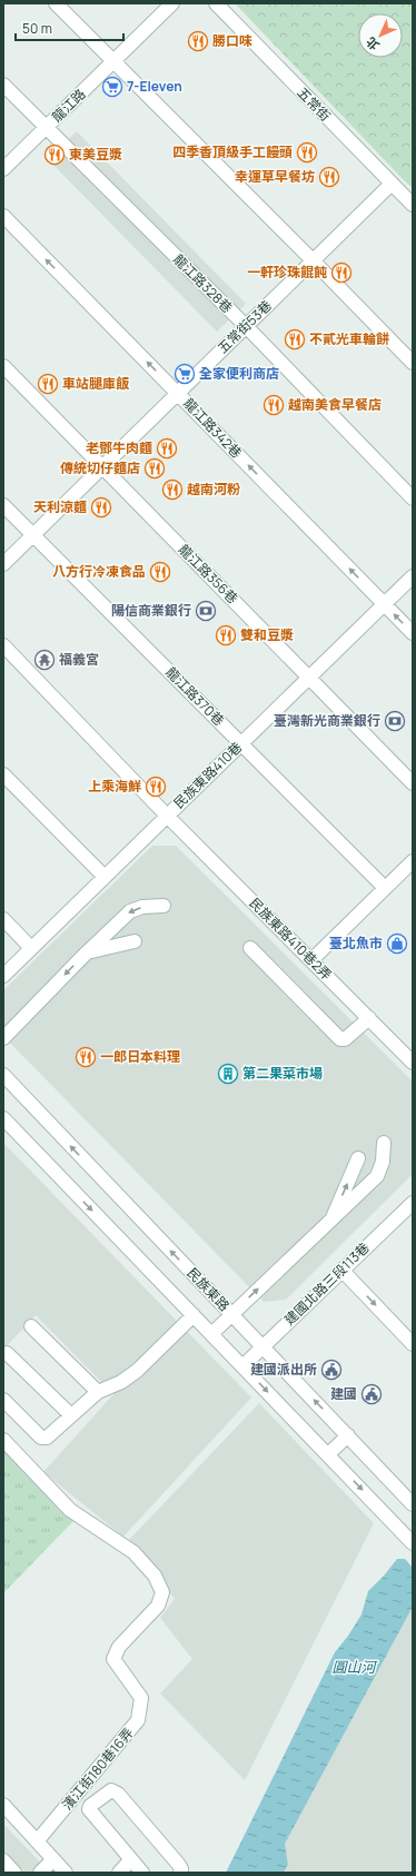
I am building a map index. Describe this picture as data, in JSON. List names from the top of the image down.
{
  "streets": {
    "street": [
      "五常街",
      "龍江路",
      "龍江路328巷",
      "五常街53巷",
      "龍江路342巷",
      "龍江路356巷",
      "龍江路370巷",
      "民族東路410巷",
      "民族東路410巷2弄",
      "建國北路三段113巷",
      "民族東路",
      "濱江街180巷16弄"
    ]
  },
  "crossings": [
    ["五常街", "五常街53巷"],
    ["龍江路", "龍江路328巷"],
    ["龍江路328巷", "五常街53巷"],
    ["五常街53巷", "龍江路342巷"],
    ["五常街53巷", "龍江路356巷"],
    ["五常街53巷", "龍江路370巷"],
    ["龍江路342巷", "民族東路410巷"],
    ["龍江路356巷", "民族東路410巷"],
    ["龍江路370巷", "民族東路410巷"],
    ["民族東路410巷", "民族東路410巷2弄"],
    ["建國北路三段113巷", "民族東路"]
  ],
  "one_way": ["龍江路342巷"],
  "water": ["圓山河"],
  "places": {
    "restaurant": [
      "勝口味",
      "四季香頂級手工饅頭",
      "東美豆漿",
      "幸運草早餐坊",
      "一軒珍珠餛飩",
      "不貳光車輪餅",
      "車站腿庫飯",
      "越南美食早餐店",
      "老鄧牛肉麵",
      "傳統切仔麵店",
      "越南河粉",
      "天利涼麵",
      "八方行冷凍食品",
      "雙和豆漿",
      "上乘海鮮",
      "一郎日本料理"
    ],
    "supermarket": ["7-Eleven", "全家便利商店"],
    "bank": ["陽信商業銀行", "臺灣新光商業銀行"],
    "temple": ["福義宮"],
    "shop": ["臺北魚市"],
    "building": ["第二果菜市場"],
    "public building": ["建國派出所", "建國"]
  },
  "scale_bar": "50 m",
  "north": "bottom left"
}
